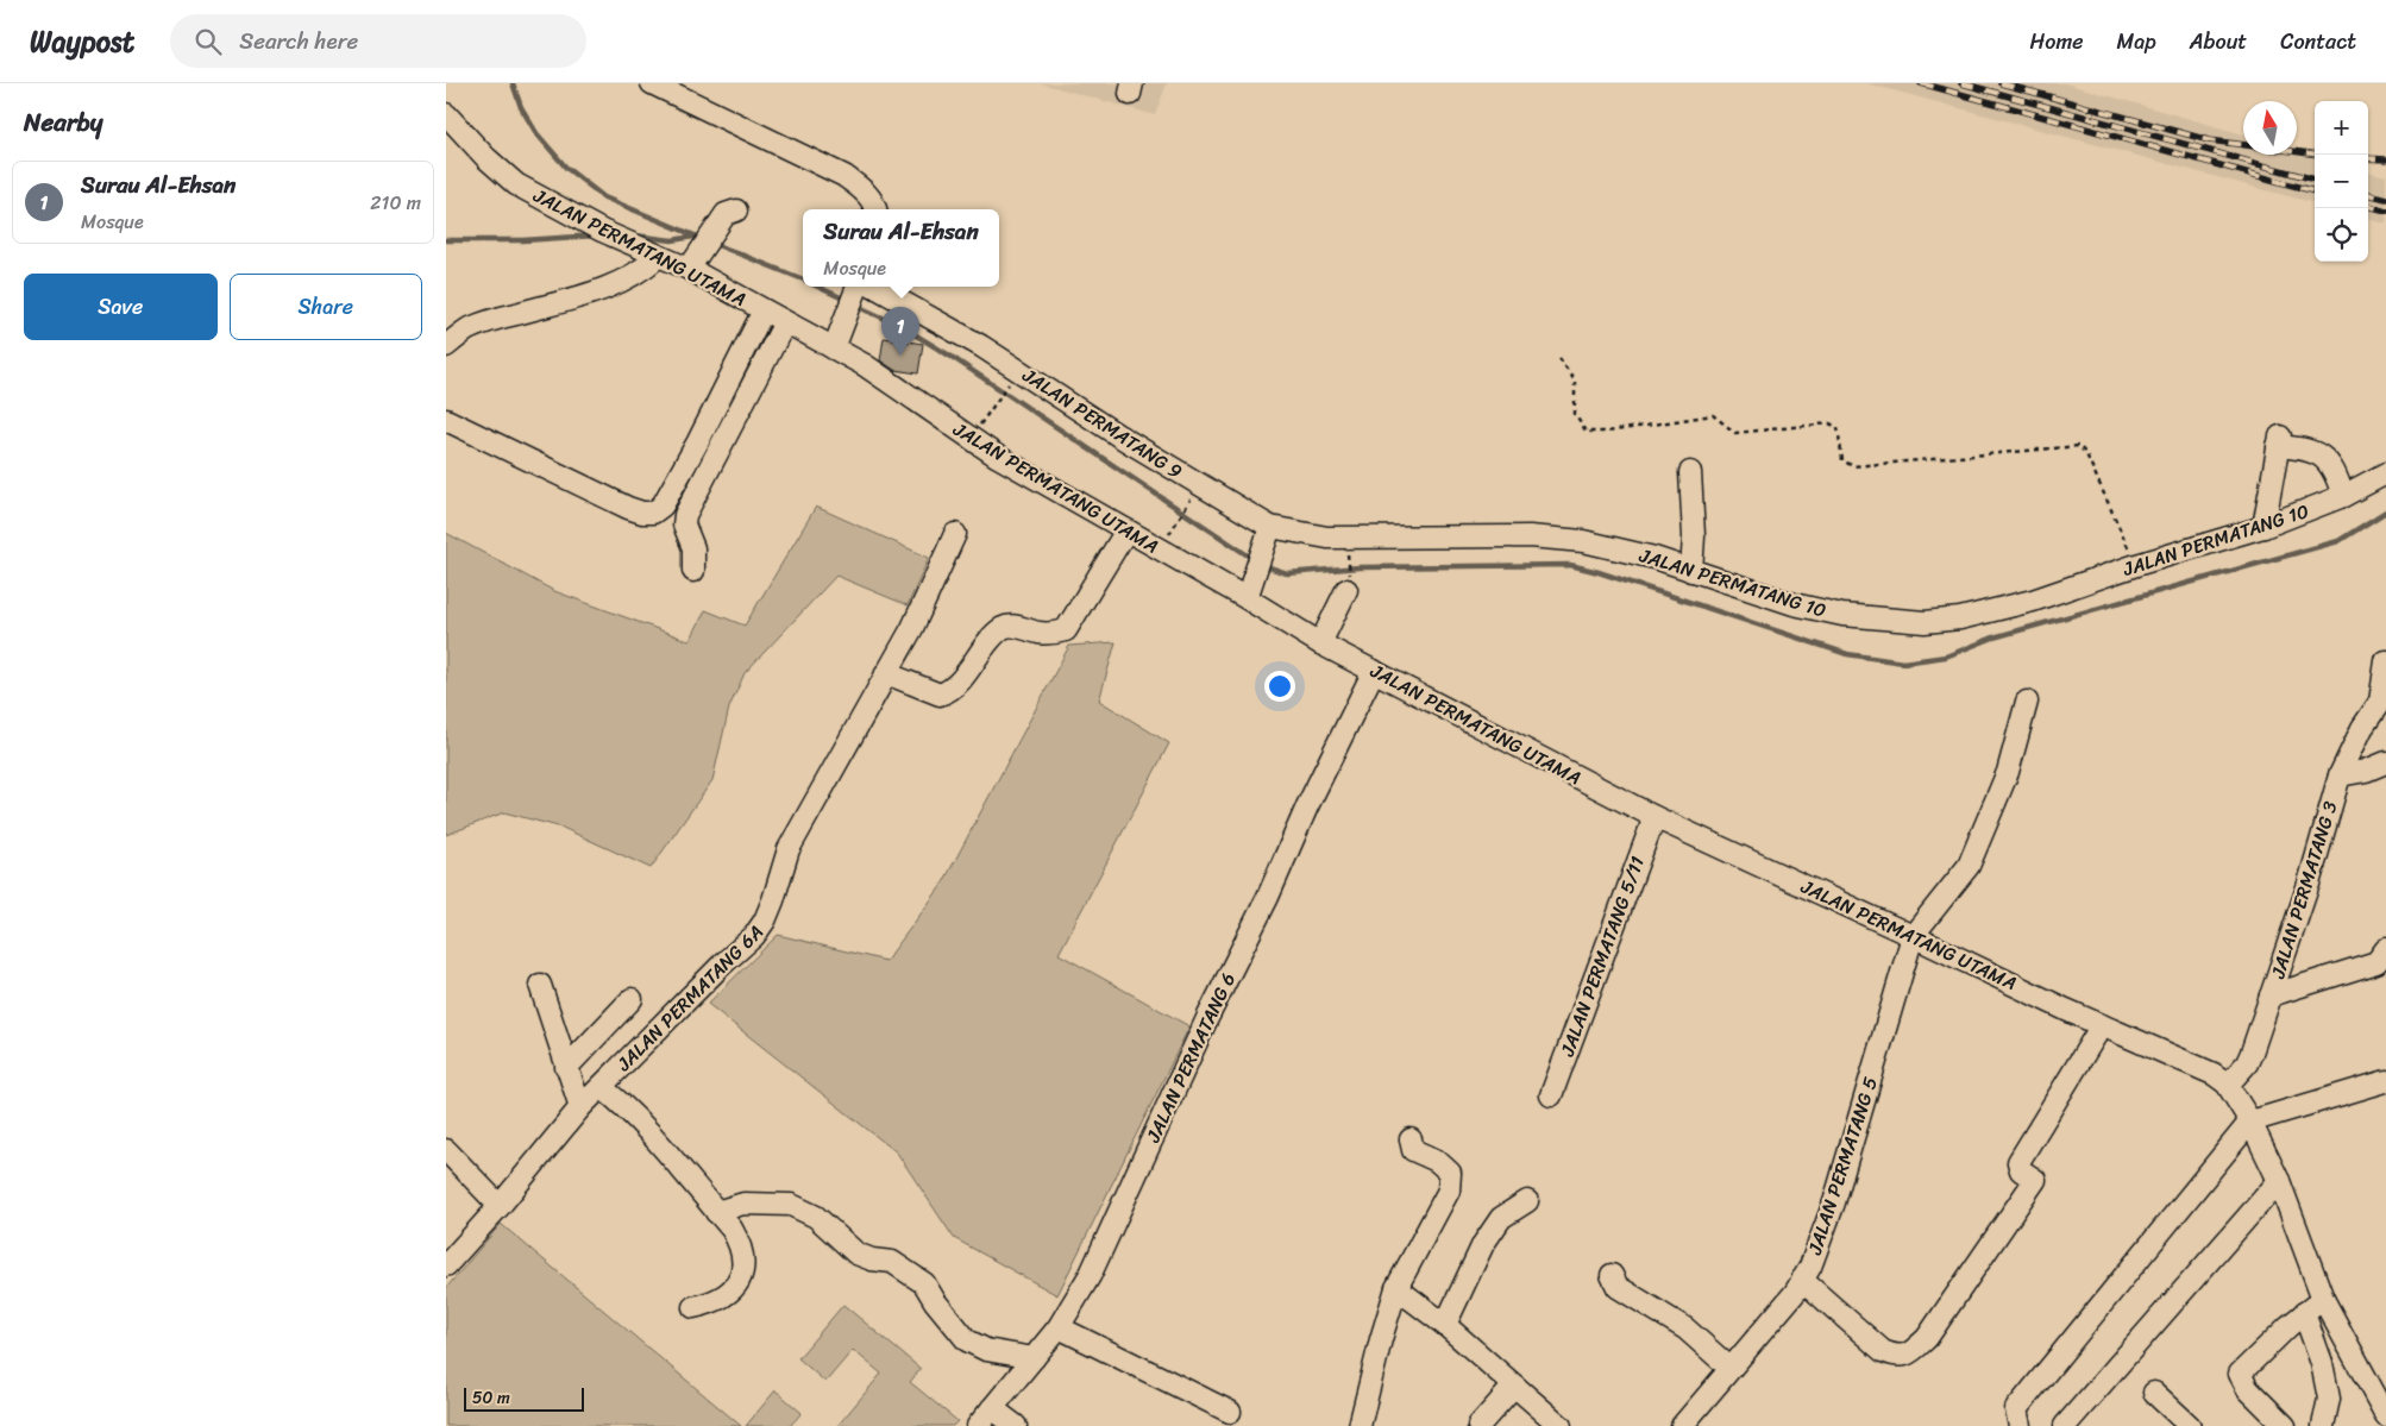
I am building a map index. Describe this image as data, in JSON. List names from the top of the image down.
{
  "streets": {
    "street": [
      "JALAN PERMATANG UTAMA",
      "JALAN PERMATANG 9",
      "JALAN PERMATANG 10",
      "JALAN PERMATANG 3",
      "JALAN PERMATANG 5/11",
      "JALAN PERMATANG 6A",
      "JALAN PERMATANG 6",
      "JALAN PERMATANG 5"
    ]
  },
  "crossings": [
    ["JALAN PERMATANG UTAMA", "JALAN PERMATANG 3"],
    ["JALAN PERMATANG UTAMA", "JALAN PERMATANG 5/11"],
    ["JALAN PERMATANG UTAMA", "JALAN PERMATANG 6"],
    ["JALAN PERMATANG UTAMA", "JALAN PERMATANG 5"],
    ["JALAN PERMATANG 9", "JALAN PERMATANG 10"]
  ],
  "scale_bar": "50 m",
  "north": "top",
  "page": {
    "header": "Waypost",
    "search": "Search here",
    "nav": [
      "Home",
      "Map",
      "About",
      "Contact"
    ],
    "heading": "Nearby",
    "map_buttons": ["+", "−"],
    "list": [
      {
        "mark": "1",
        "name": "Surau Al-Ehsan",
        "note": "Mosque",
        "value": "210 m"
      }
    ],
    "popup": ["Surau Al-Ehsan", "Mosque"],
    "buttons": ["Save", "Share"],
    "pins": "1",
    "scale": "50 m"
  }
}
